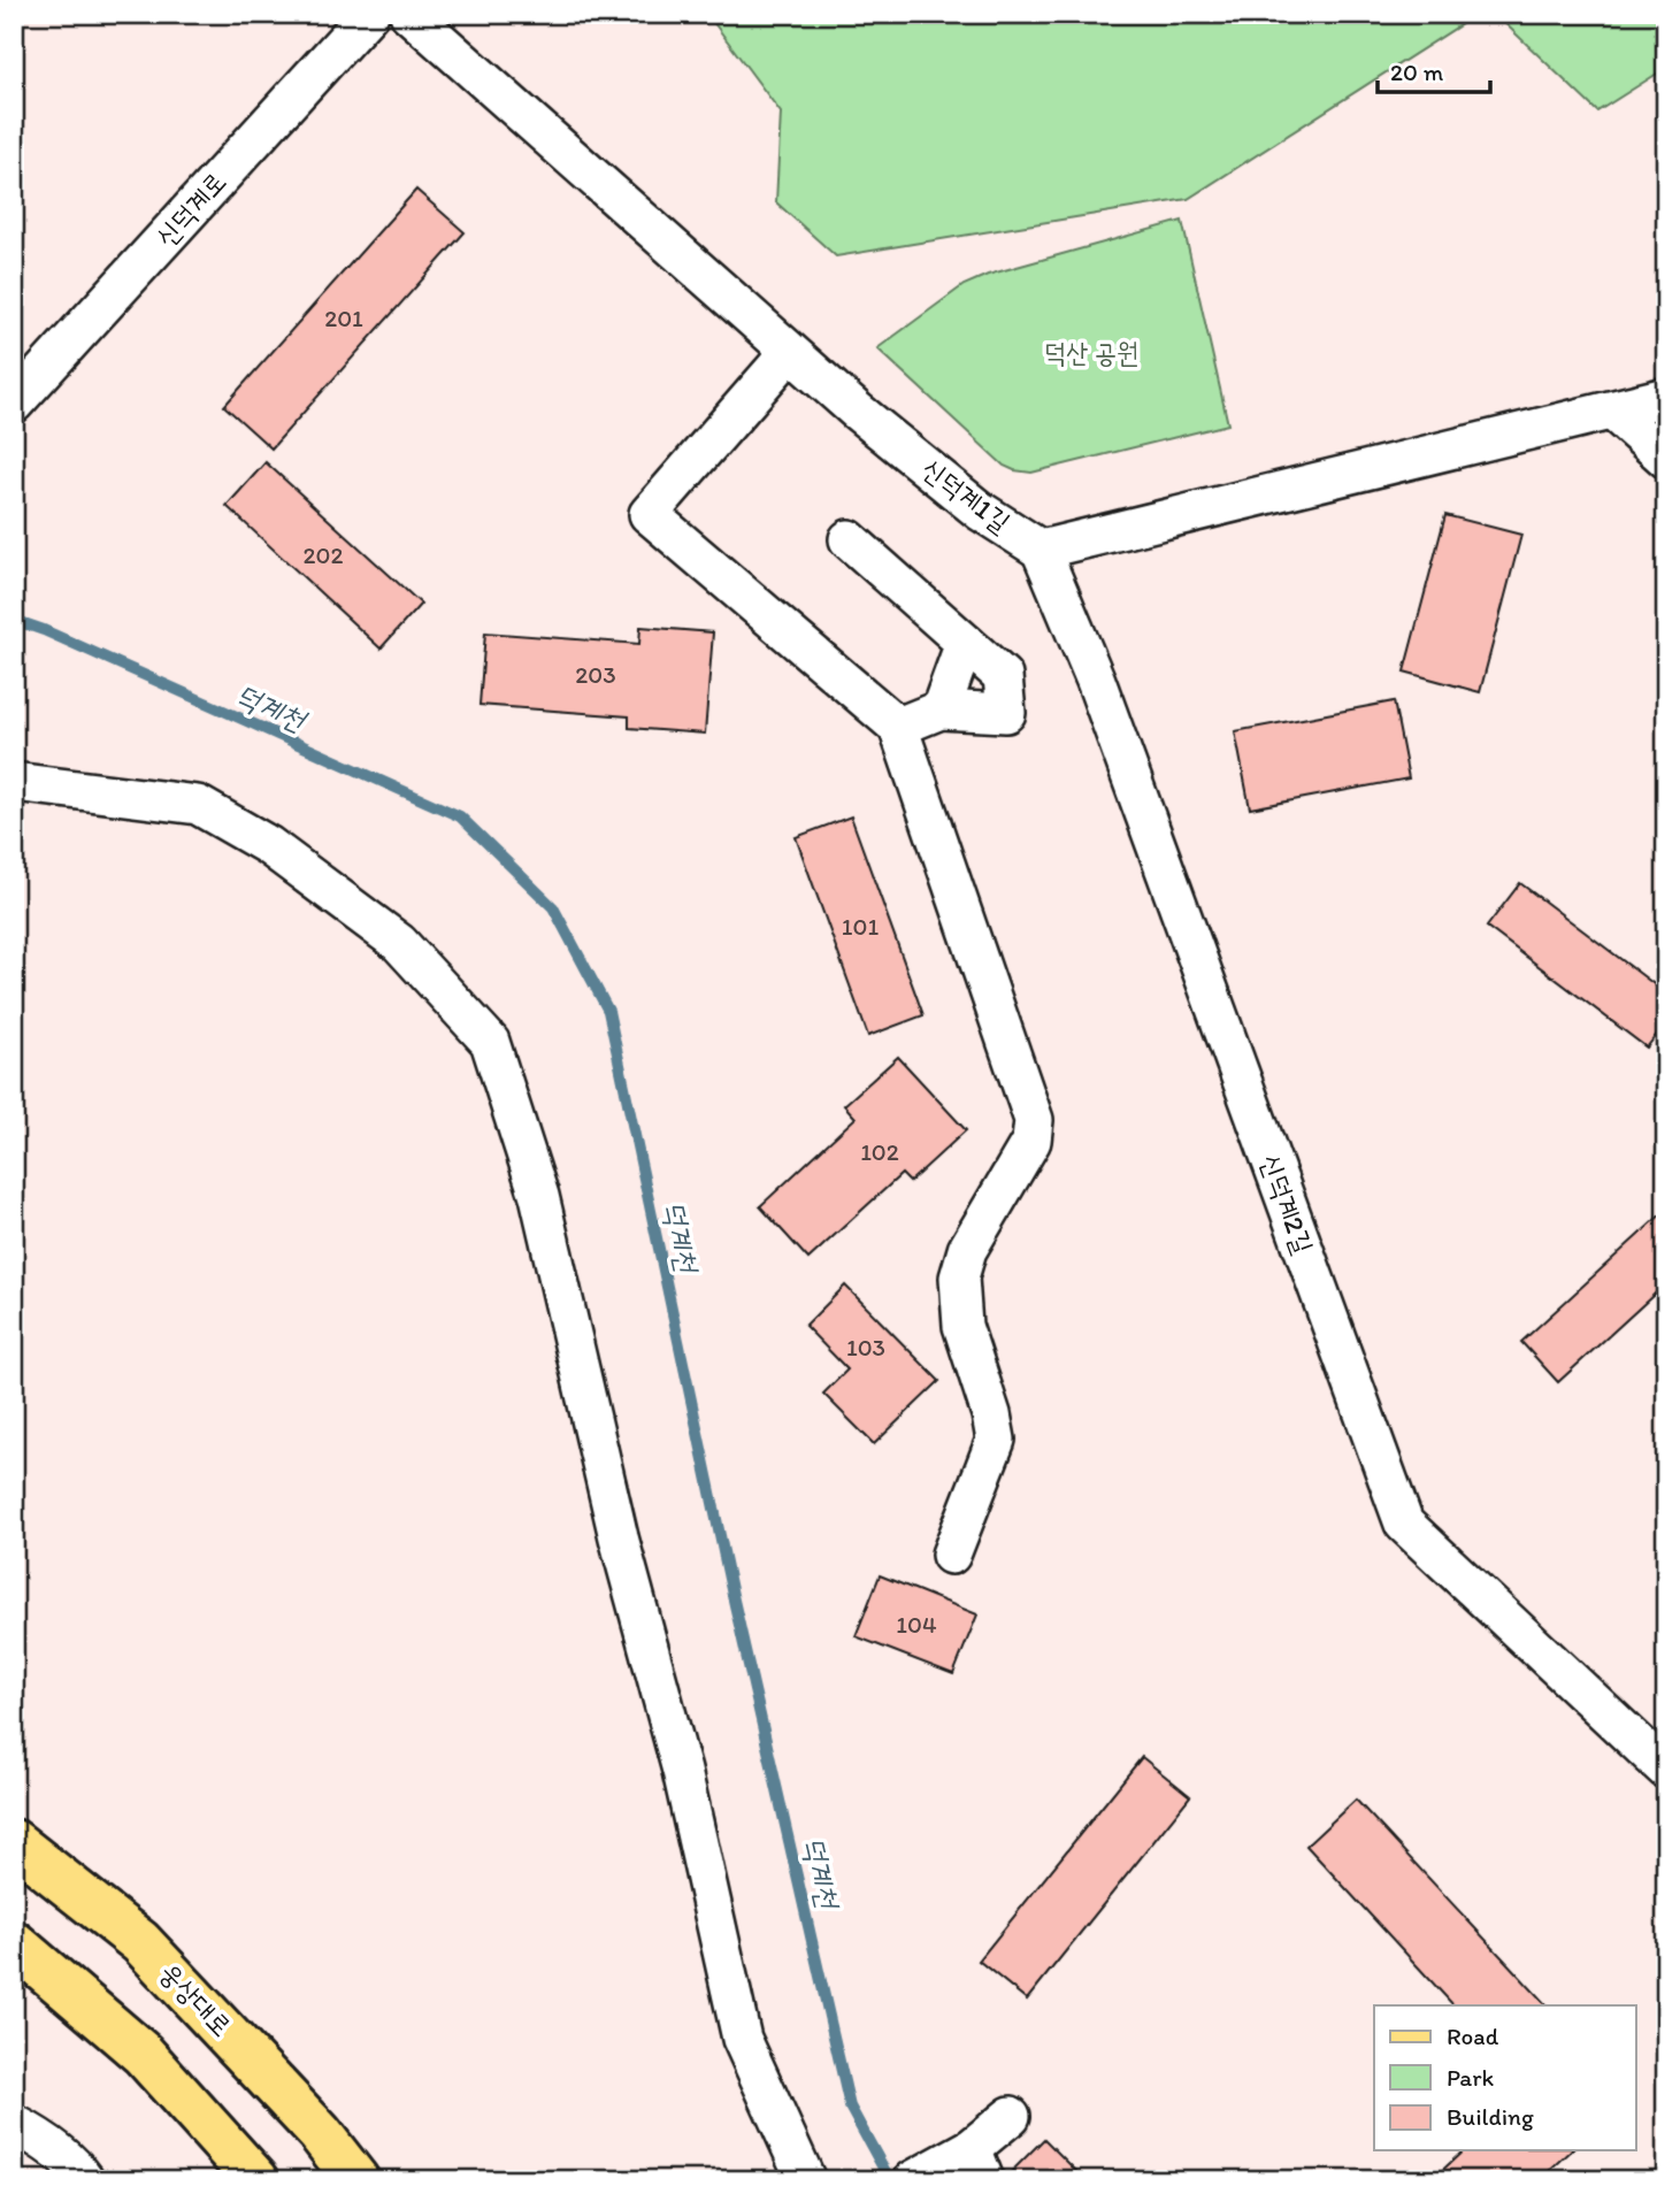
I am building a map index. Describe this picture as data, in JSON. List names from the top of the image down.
{
  "streets": {
    "main road": ["웅상대로"],
    "street": ["신덕계로", "신덕계1길", "신덕계2길"]
  },
  "crossings": [
    ["신덕계1길", "신덕계2길"]
  ],
  "water": ["덕계천"],
  "parks": ["덕산 공원"],
  "house_numbers": [
    "201",
    "202",
    "203",
    "101",
    "102",
    "103",
    "104"
  ],
  "legend": ["Road", "Park", "Building"],
  "scale_bar": "20 m"
}
